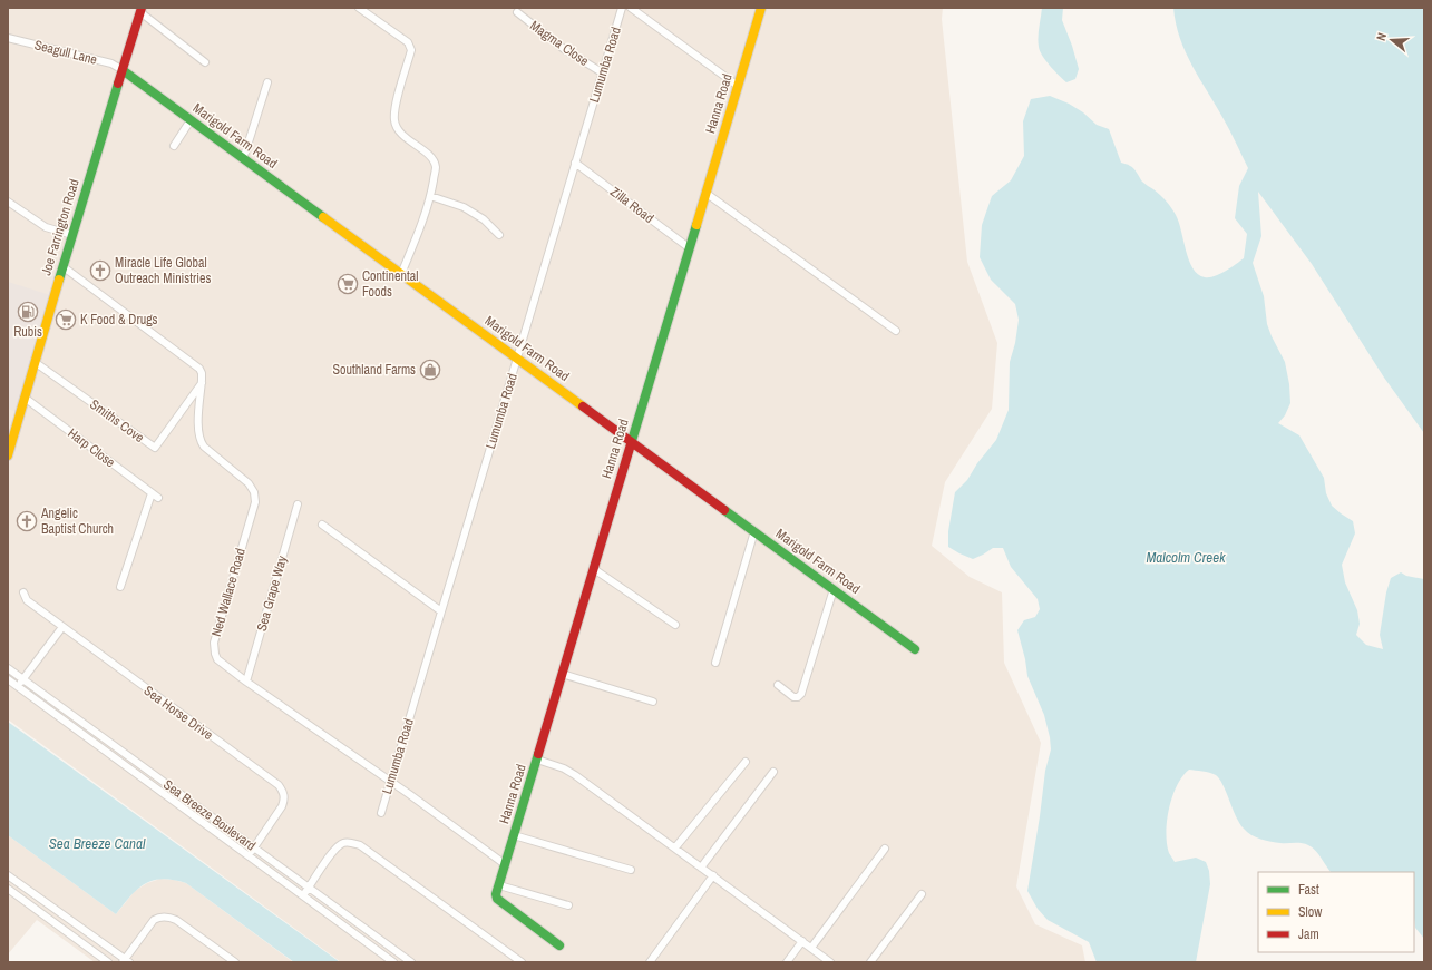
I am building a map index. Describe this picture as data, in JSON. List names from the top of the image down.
{
  "streets": {
    "street": [
      "Magma Close",
      "Seagull Lane",
      "Lumumba Road",
      "Hanna Road",
      "Marigold Farm Road",
      "Zilla Road",
      "Joe Farrington Road",
      "Smiths Cove",
      "Harp Close",
      "Ned Wallace Road",
      "Sea Grape Way",
      "Sea Horse Drive",
      "Sea Breeze Boulevard"
    ]
  },
  "crossings": [
    ["Magma Close", "Lumumba Road"],
    ["Seagull Lane", "Marigold Farm Road"],
    ["Seagull Lane", "Joe Farrington Road"],
    ["Lumumba Road", "Marigold Farm Road"],
    ["Lumumba Road", "Zilla Road"],
    ["Lumumba Road", "Ned Wallace Road"],
    ["Hanna Road", "Marigold Farm Road"],
    ["Hanna Road", "Zilla Road"],
    ["Hanna Road", "Ned Wallace Road"],
    ["Marigold Farm Road", "Joe Farrington Road"],
    ["Joe Farrington Road", "Smiths Cove"],
    ["Joe Farrington Road", "Harp Close"],
    ["Joe Farrington Road", "Ned Wallace Road"],
    ["Smiths Cove", "Ned Wallace Road"],
    ["Ned Wallace Road", "Sea Grape Way"],
    ["Sea Horse Drive", "Sea Breeze Boulevard"]
  ],
  "water": ["Malcolm Creek", "Sea Breeze Canal"],
  "places": {
    "church": ["Miracle Life Global Outreach Ministries", "Angelic Baptist Church"],
    "supermarket": ["Continental Foods", "K Food & Drugs"],
    "fuel station": ["Rubis"],
    "shop": ["Southland Farms"]
  },
  "legend": ["Fast", "Slow", "Jam"],
  "north": "left"
}
